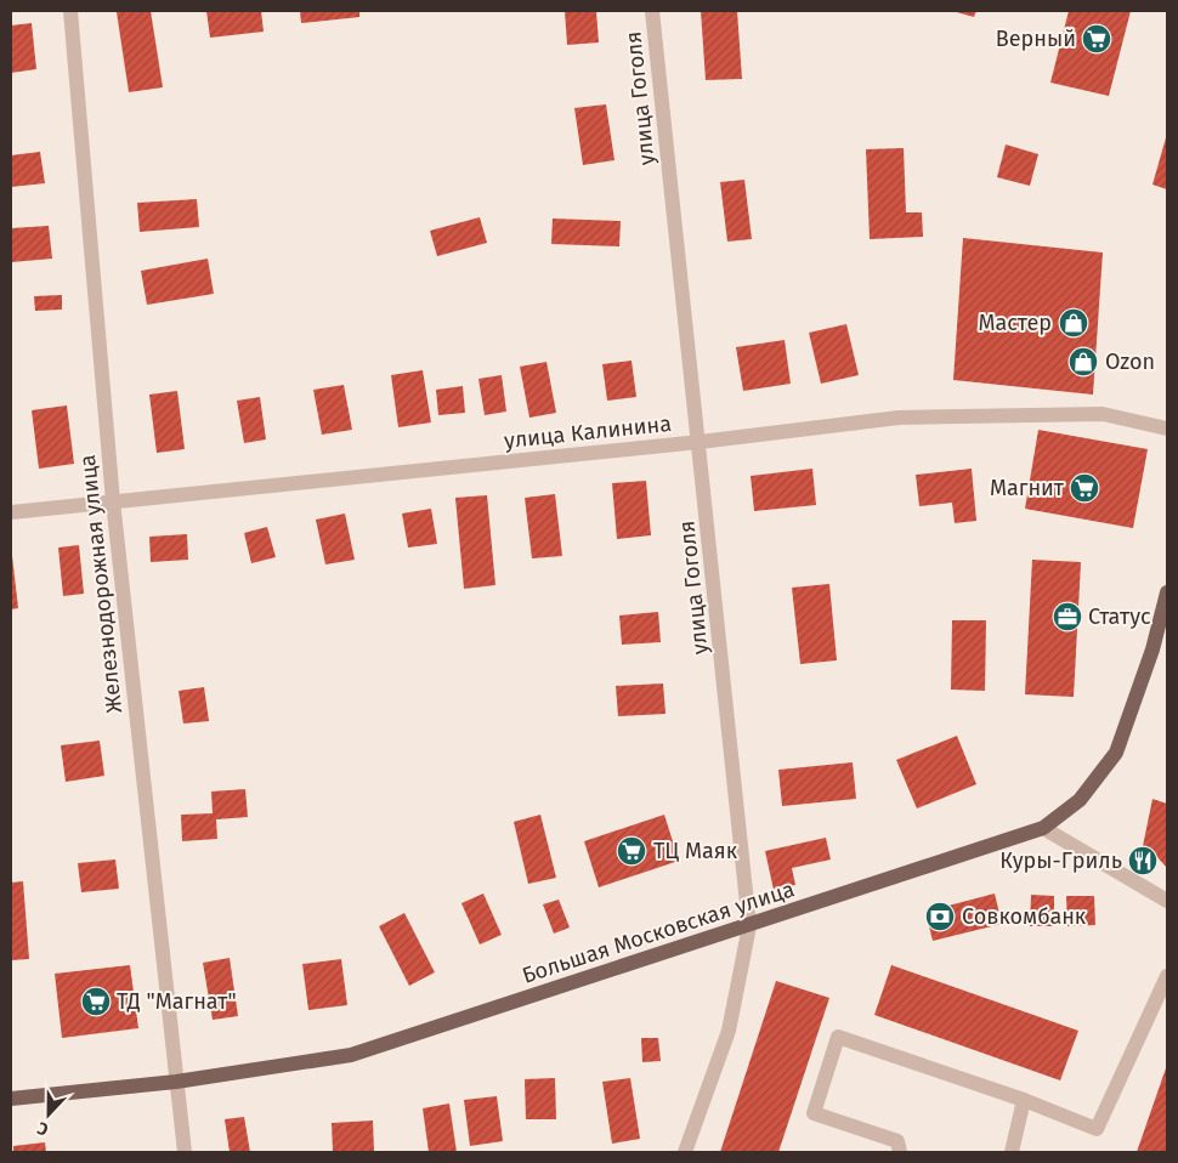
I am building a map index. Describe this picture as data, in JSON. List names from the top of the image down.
{
  "streets": {
    "main road": ["Большая Московская улица"],
    "street": ["улица Гоголя", "улица Калинина", "Железнодорожная улица"]
  },
  "crossings": [
    ["улица Гоголя", "улица Калинина"],
    ["улица Гоголя", "Большая Московская улица"],
    ["улица Калинина", "Железнодорожная улица"],
    ["Железнодорожная улица", "Большая Московская улица"]
  ],
  "places": {
    "supermarket": [
      "Верный",
      "Магнит",
      "ТЦ Маяк",
      "ТД \"Магнат\""
    ],
    "shop": ["Мастер", "Ozon"],
    "office": ["Статус"],
    "restaurant": ["Куры-Гриль"],
    "bank": ["Совкомбанк"]
  },
  "north": "bottom"
}
